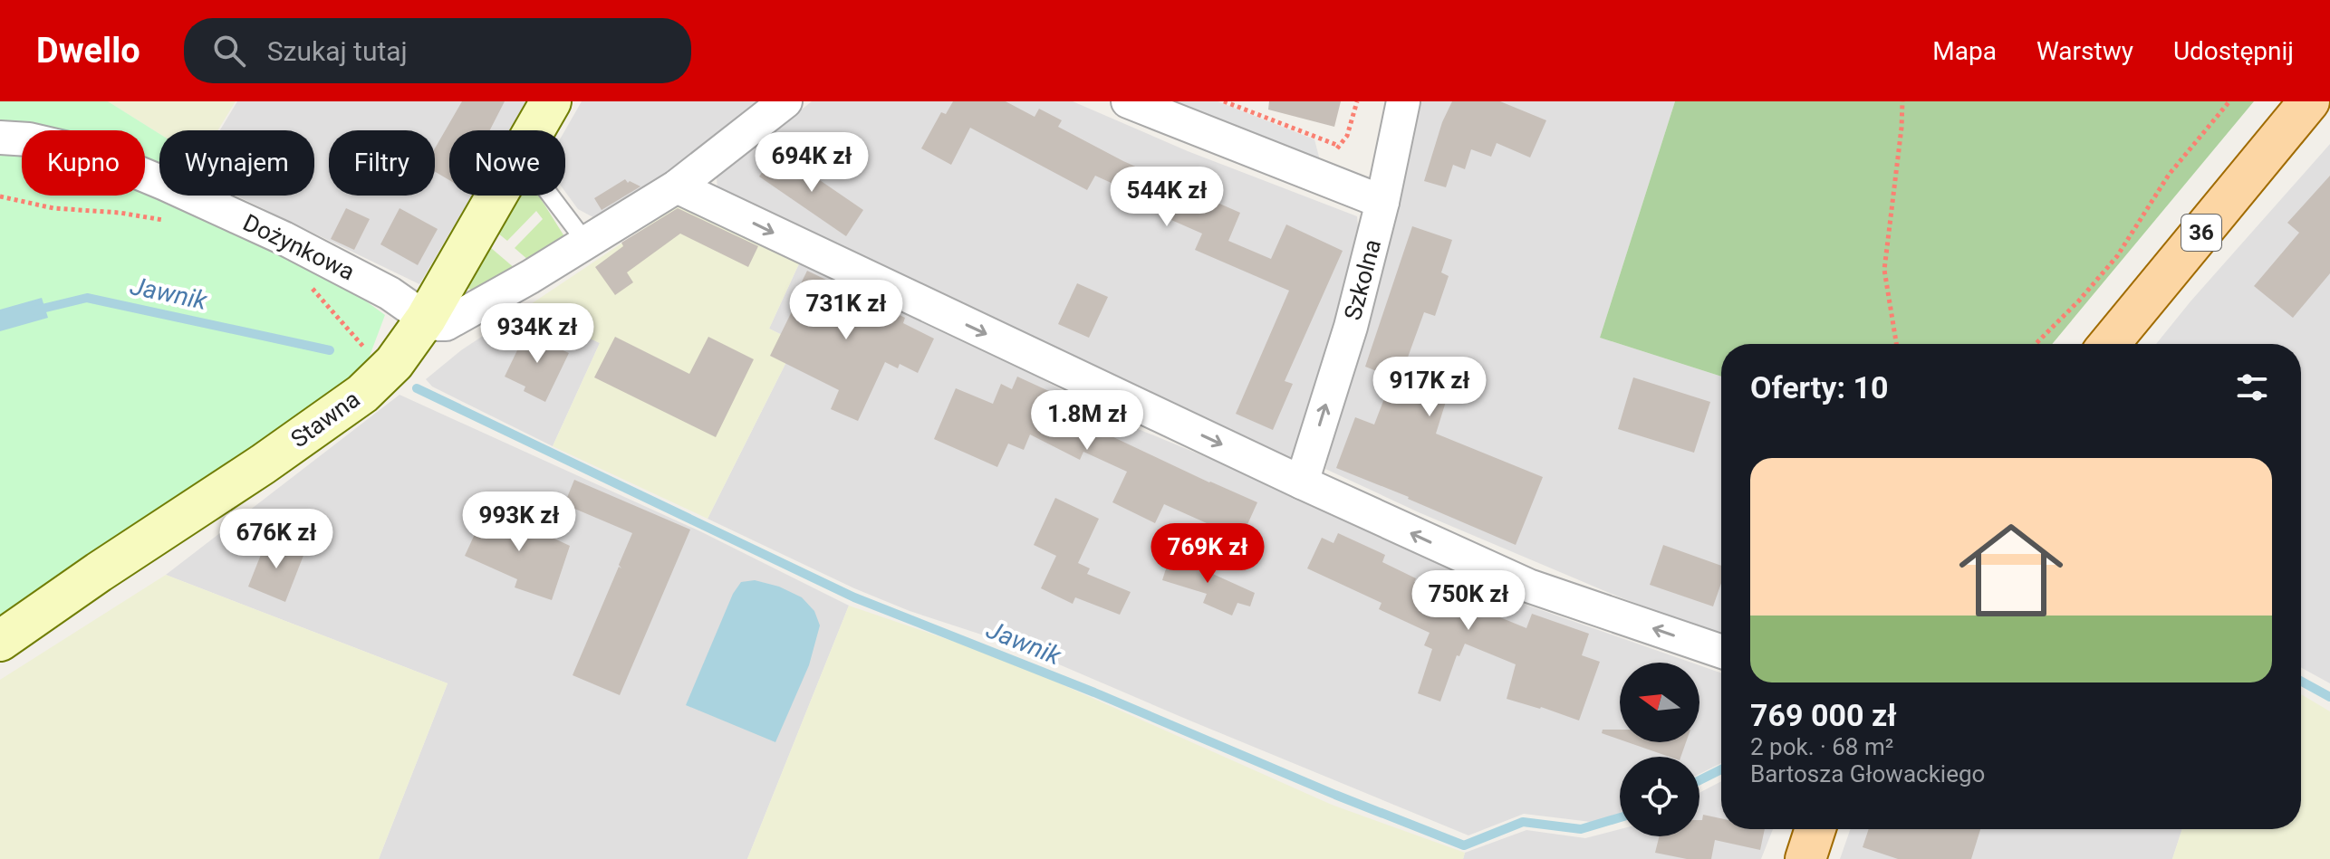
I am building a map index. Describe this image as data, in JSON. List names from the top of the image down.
{
  "streets": {
    "main road": ["36"],
    "street": ["Dożynkowa", "Szkolna", "Stawna"]
  },
  "crossings": [
    ["Dożynkowa", "Stawna"]
  ],
  "one_way": ["Szkolna"],
  "water": ["Jawnik"],
  "north": "left",
  "page": {
    "header": "Dwello",
    "search": "Szukaj tutaj",
    "nav": ["Mapa", "Warstwy", "Udostępnij"],
    "chip": [
      "Kupno",
      "Wynajem",
      "Filtry",
      "Nowe"
    ],
    "price": [
      "694K zł",
      "544K zł",
      "731K zł",
      "934K zł",
      "917K zł",
      "1.8M zł",
      "993K zł",
      "676K zł",
      "769K zł",
      "750K zł"
    ],
    "heading": "Oferty: 10",
    "list": [
      {
        "name": "769 000 zł",
        "note": "2 pok. · 68 m² · Bartosza Głowackiego"
      }
    ]
  }
}
